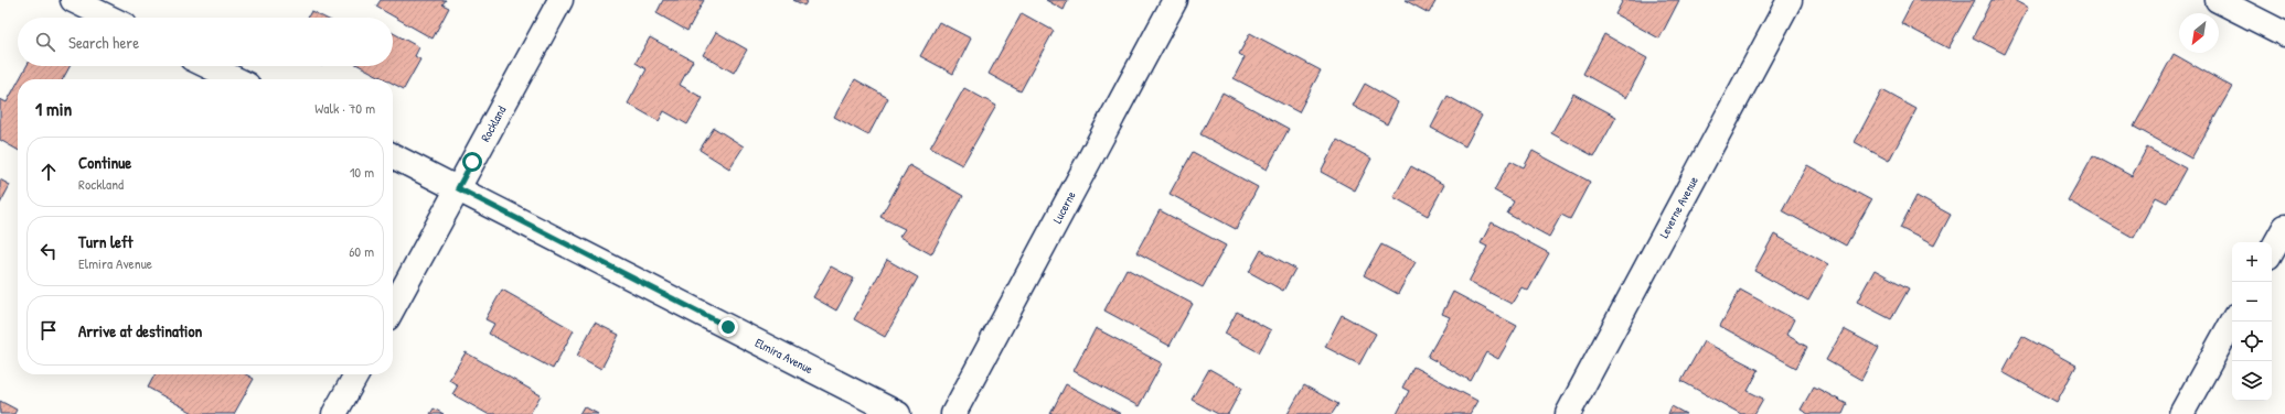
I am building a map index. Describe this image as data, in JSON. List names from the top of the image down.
{
  "streets": {
    "street": [
      "Rockland",
      "Lucerne",
      "Leverne Avenue",
      "Elmira Avenue"
    ]
  },
  "crossings": [
    ["Rockland", "Elmira Avenue"]
  ],
  "north": "bottom left",
  "page": {
    "search": "Search here",
    "heading": ["1 min", "Walk · 70 m"],
    "list": [
      ["Continue", "Rockland", "10 m"],
      ["Turn left", "Elmira Avenue", "60 m"],
      "Arrive at destination"
    ],
    "map_buttons": ["+", "−"]
  }
}
